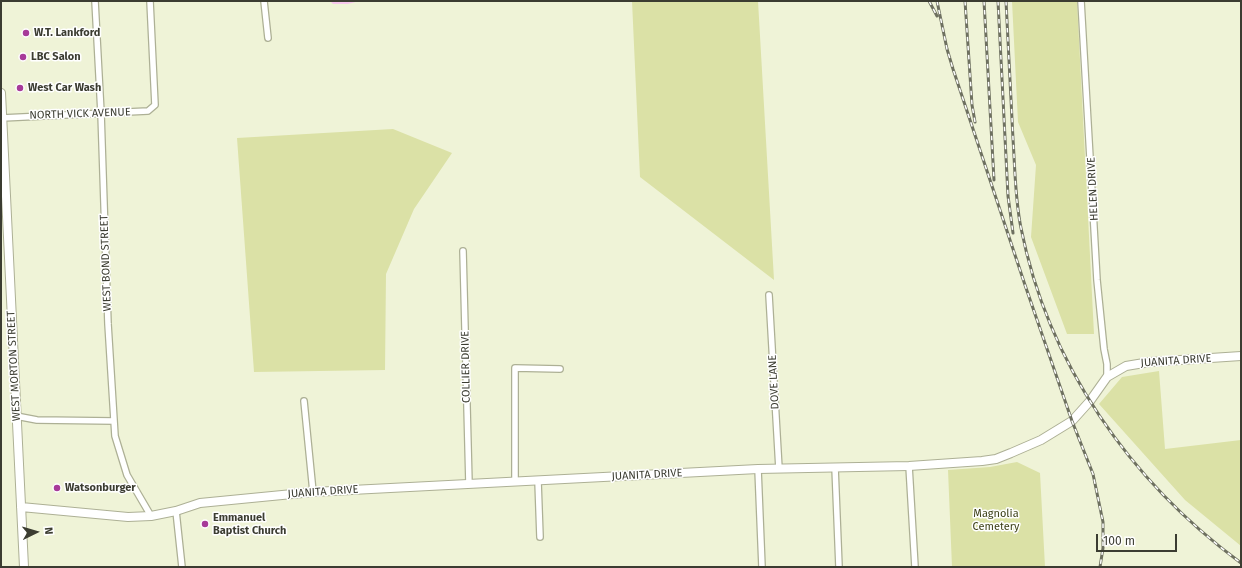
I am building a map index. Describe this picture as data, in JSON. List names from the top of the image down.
{
  "streets": {
    "street": [
      "NORTH VICK AVENUE",
      "HELEN DRIVE",
      "WEST BOND STREET",
      "JUANITA DRIVE",
      "WEST MORTON STREET",
      "COLLIER DRIVE",
      "DOVE LANE"
    ]
  },
  "crossings": [
    ["NORTH VICK AVENUE", "WEST BOND STREET"],
    ["NORTH VICK AVENUE", "WEST MORTON STREET"],
    ["HELEN DRIVE", "JUANITA DRIVE"],
    ["WEST BOND STREET", "JUANITA DRIVE"],
    ["JUANITA DRIVE", "WEST MORTON STREET"],
    ["JUANITA DRIVE", "COLLIER DRIVE"],
    ["JUANITA DRIVE", "DOVE LANE"]
  ],
  "parks": ["Magnolia Cemetery"],
  "places": [
    "W.T. Lankford",
    "LBC Salon",
    "West Car Wash",
    "Watsonburger",
    "Emmanuel Baptist Church"
  ],
  "scale_bar": "100 m",
  "north": "right"
}
